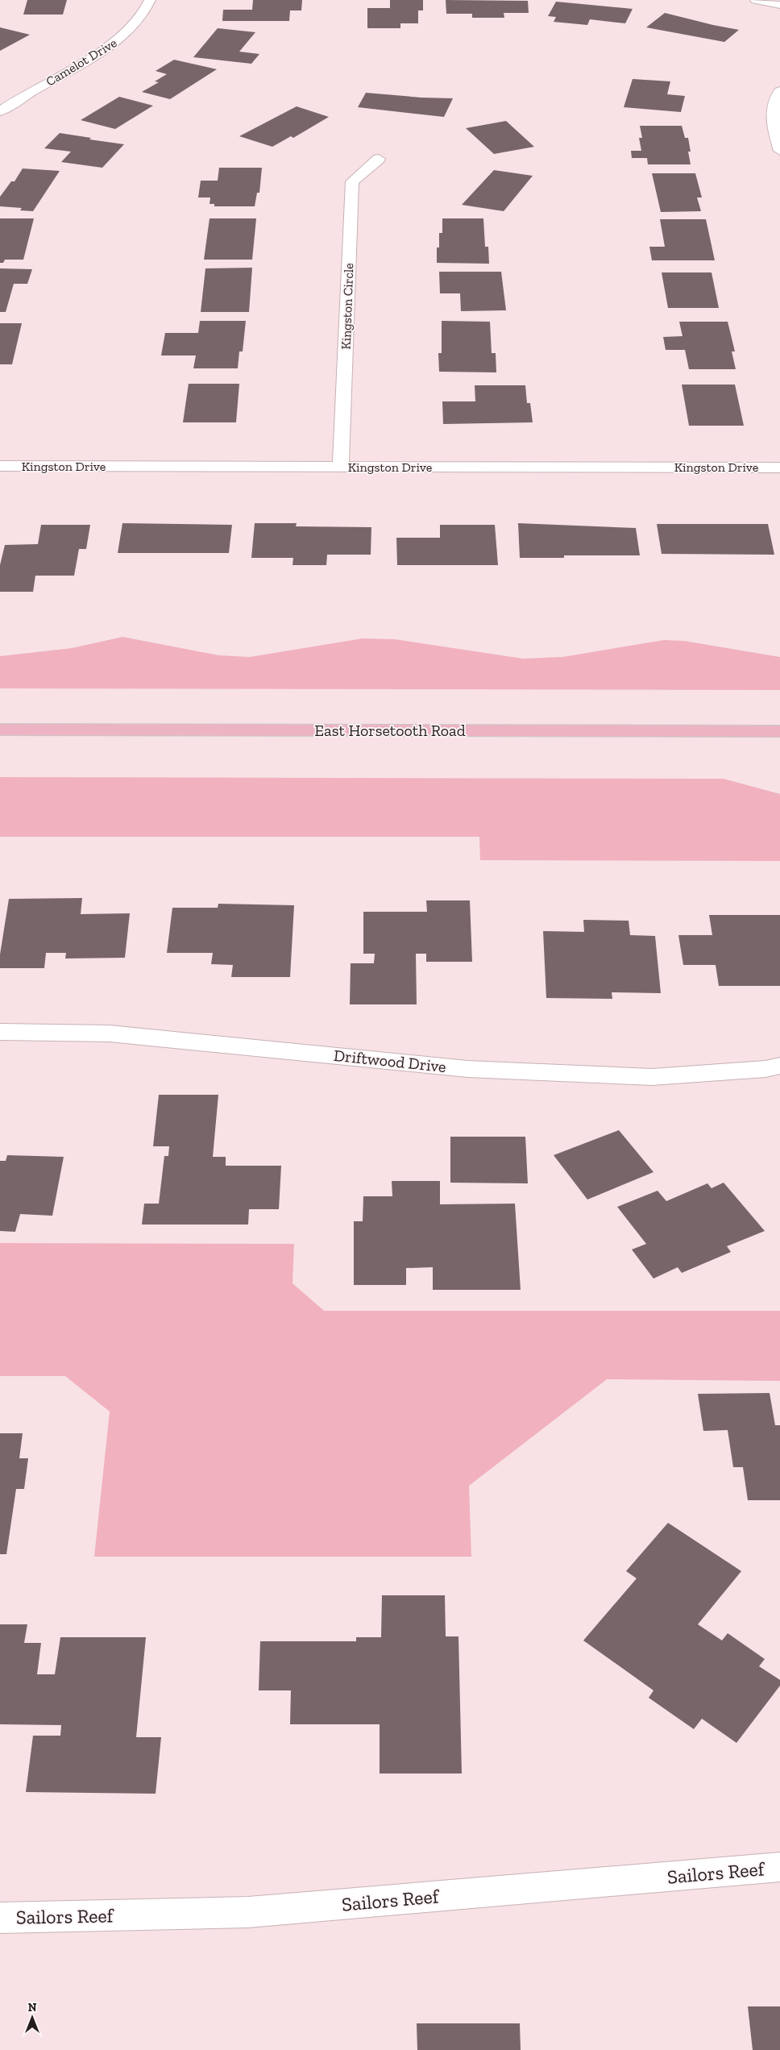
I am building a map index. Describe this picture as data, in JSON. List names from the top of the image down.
{
  "streets": {
    "main road": ["East Horsetooth Road"],
    "street": [
      "Camelot Drive",
      "Kingston Circle",
      "Kingston Drive",
      "Driftwood Drive",
      "Sailors Reef"
    ]
  },
  "crossings": [
    ["Kingston Circle", "Kingston Drive"]
  ],
  "north": "top"
}
